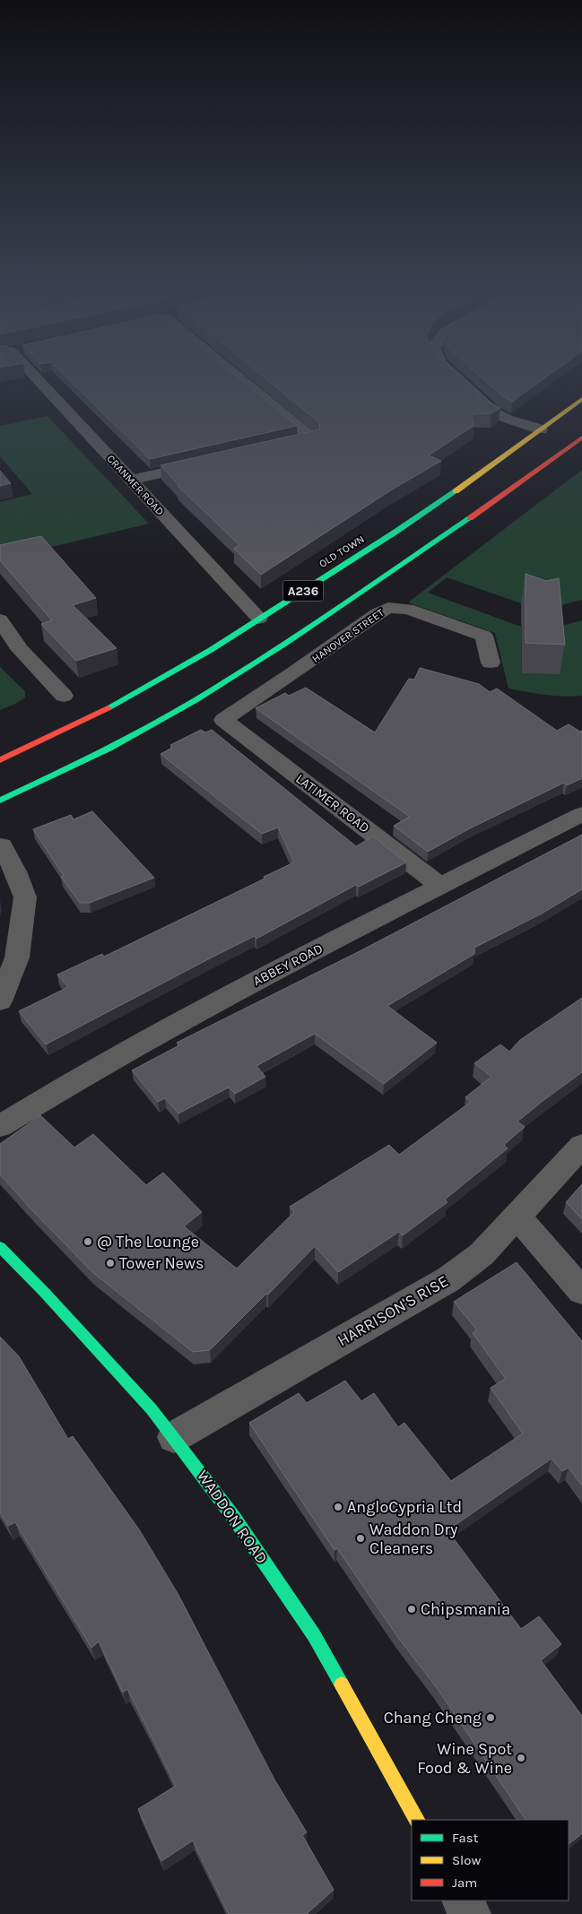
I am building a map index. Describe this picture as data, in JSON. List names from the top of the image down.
{
  "streets": {
    "main road": ["OLD TOWN", "A236", "WADDON ROAD"],
    "street": [
      "CRANMER ROAD",
      "HANOVER STREET",
      "LATIMER ROAD",
      "ABBEY ROAD",
      "HARRISON'S RISE"
    ]
  },
  "crossings": [
    ["CRANMER ROAD", "OLD TOWN"],
    ["HANOVER STREET", "LATIMER ROAD"],
    ["LATIMER ROAD", "ABBEY ROAD"],
    ["HARRISON'S RISE", "WADDON ROAD"]
  ],
  "places": [
    "@ The Lounge",
    "Tower News",
    "AngloCypria Ltd",
    "Waddon Dry Cleaners",
    "Chipsmania",
    "Chang Cheng",
    "Wine Spot Food & Wine"
  ],
  "legend": ["Fast", "Slow", "Jam"]
}
